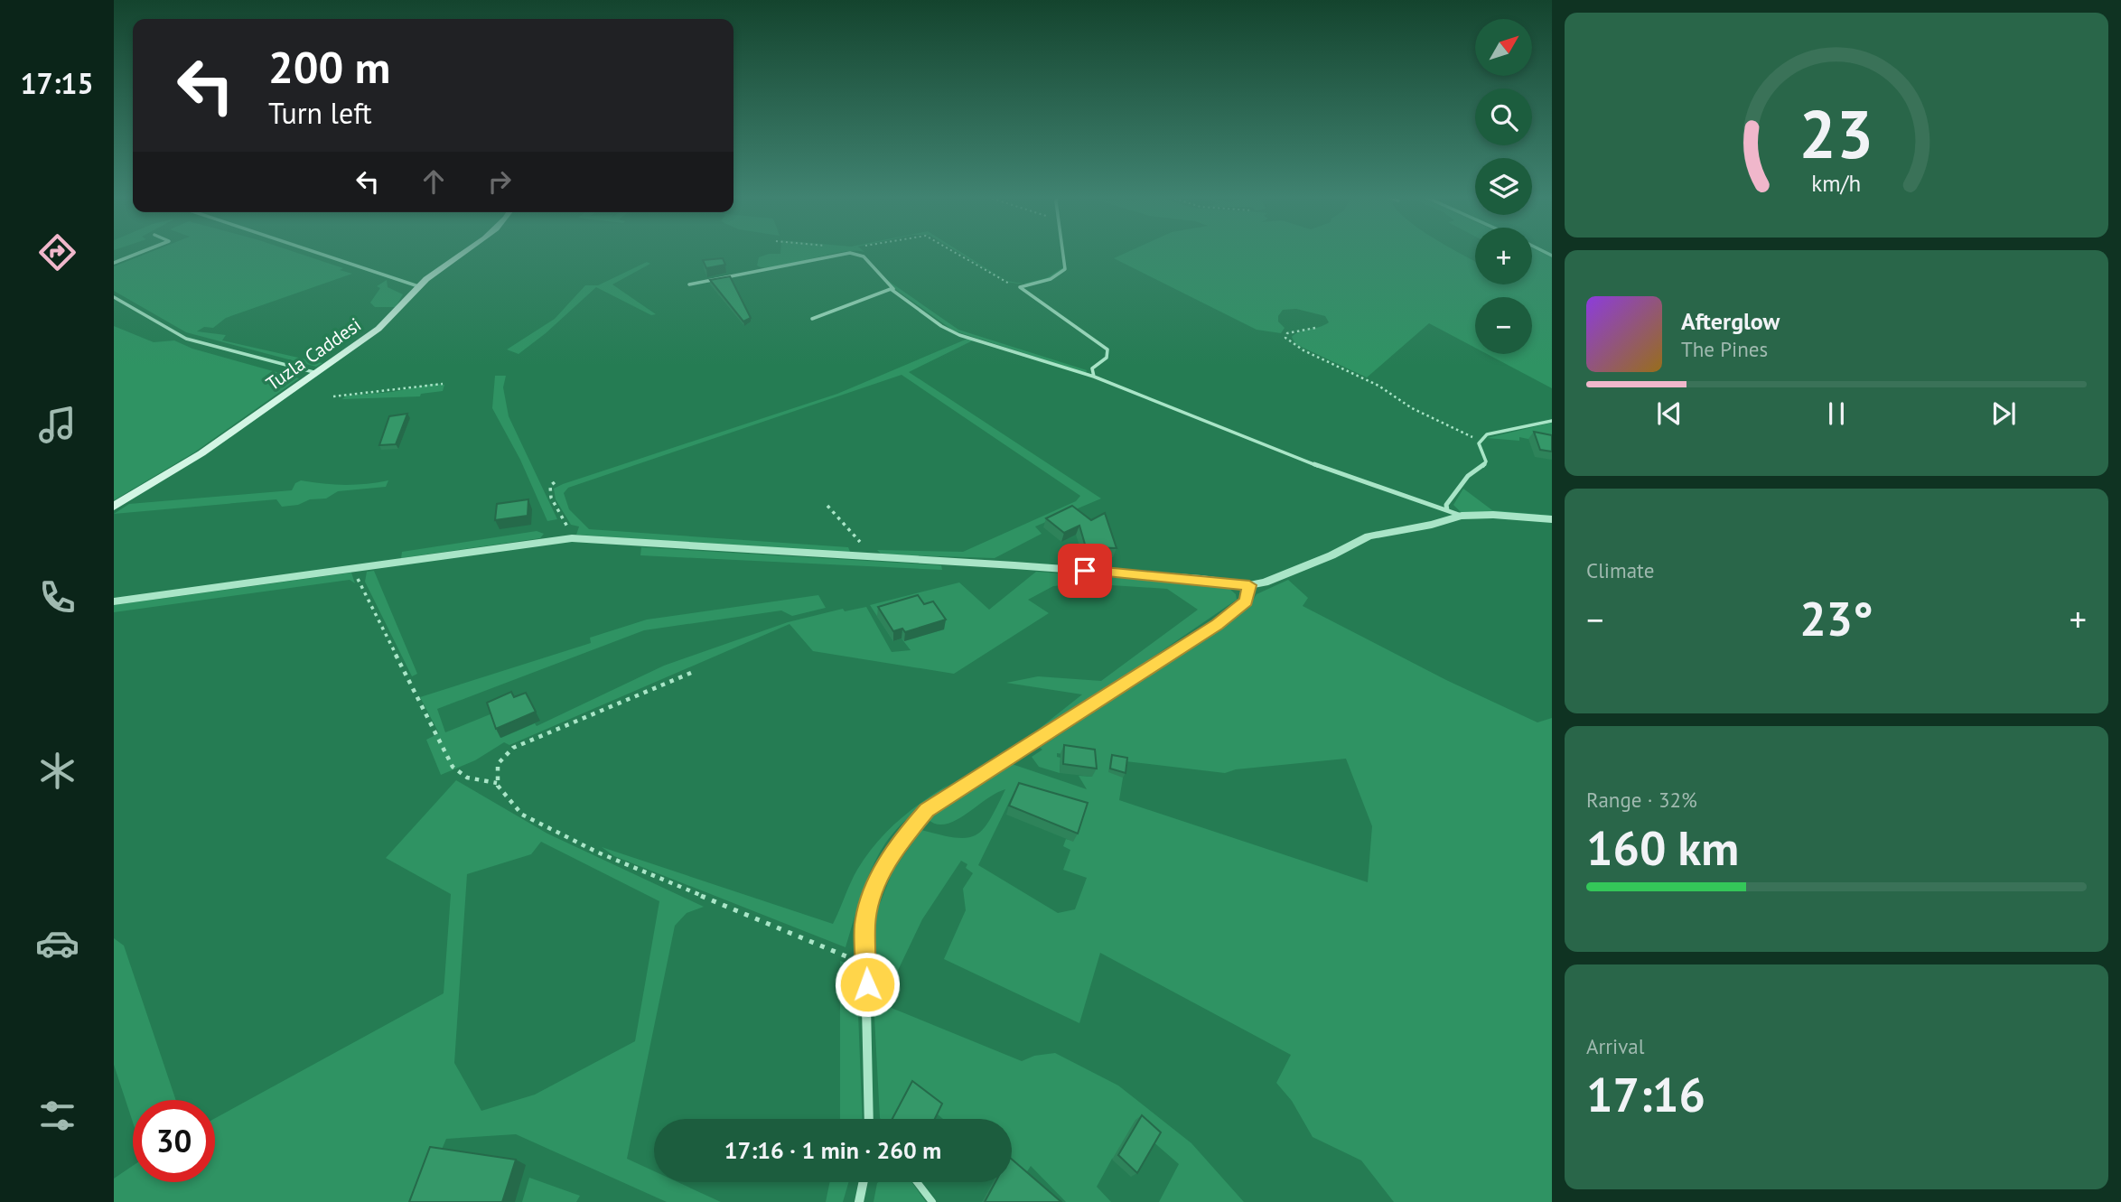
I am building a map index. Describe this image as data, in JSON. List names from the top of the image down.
{
  "streets": {
    "main road": ["Tuzla Caddesi"]
  },
  "north": "top right",
  "page": {
    "tabs": "17:15",
    "map_buttons": ["+", "−"],
    "turn": ["200 m", "Turn left"],
    "song": ["Afterglow", "The Pines"],
    "tile": [
      "Climate",
      ["Range · 32%", "160 km"],
      ["Arrival", "17:16"]
    ],
    "heat": ["−", "23°", "+"],
    "limit": "30",
    "trip": "17:16 · 1 min · 260 m",
    "gauge": ["23", "km/h"]
  }
}
